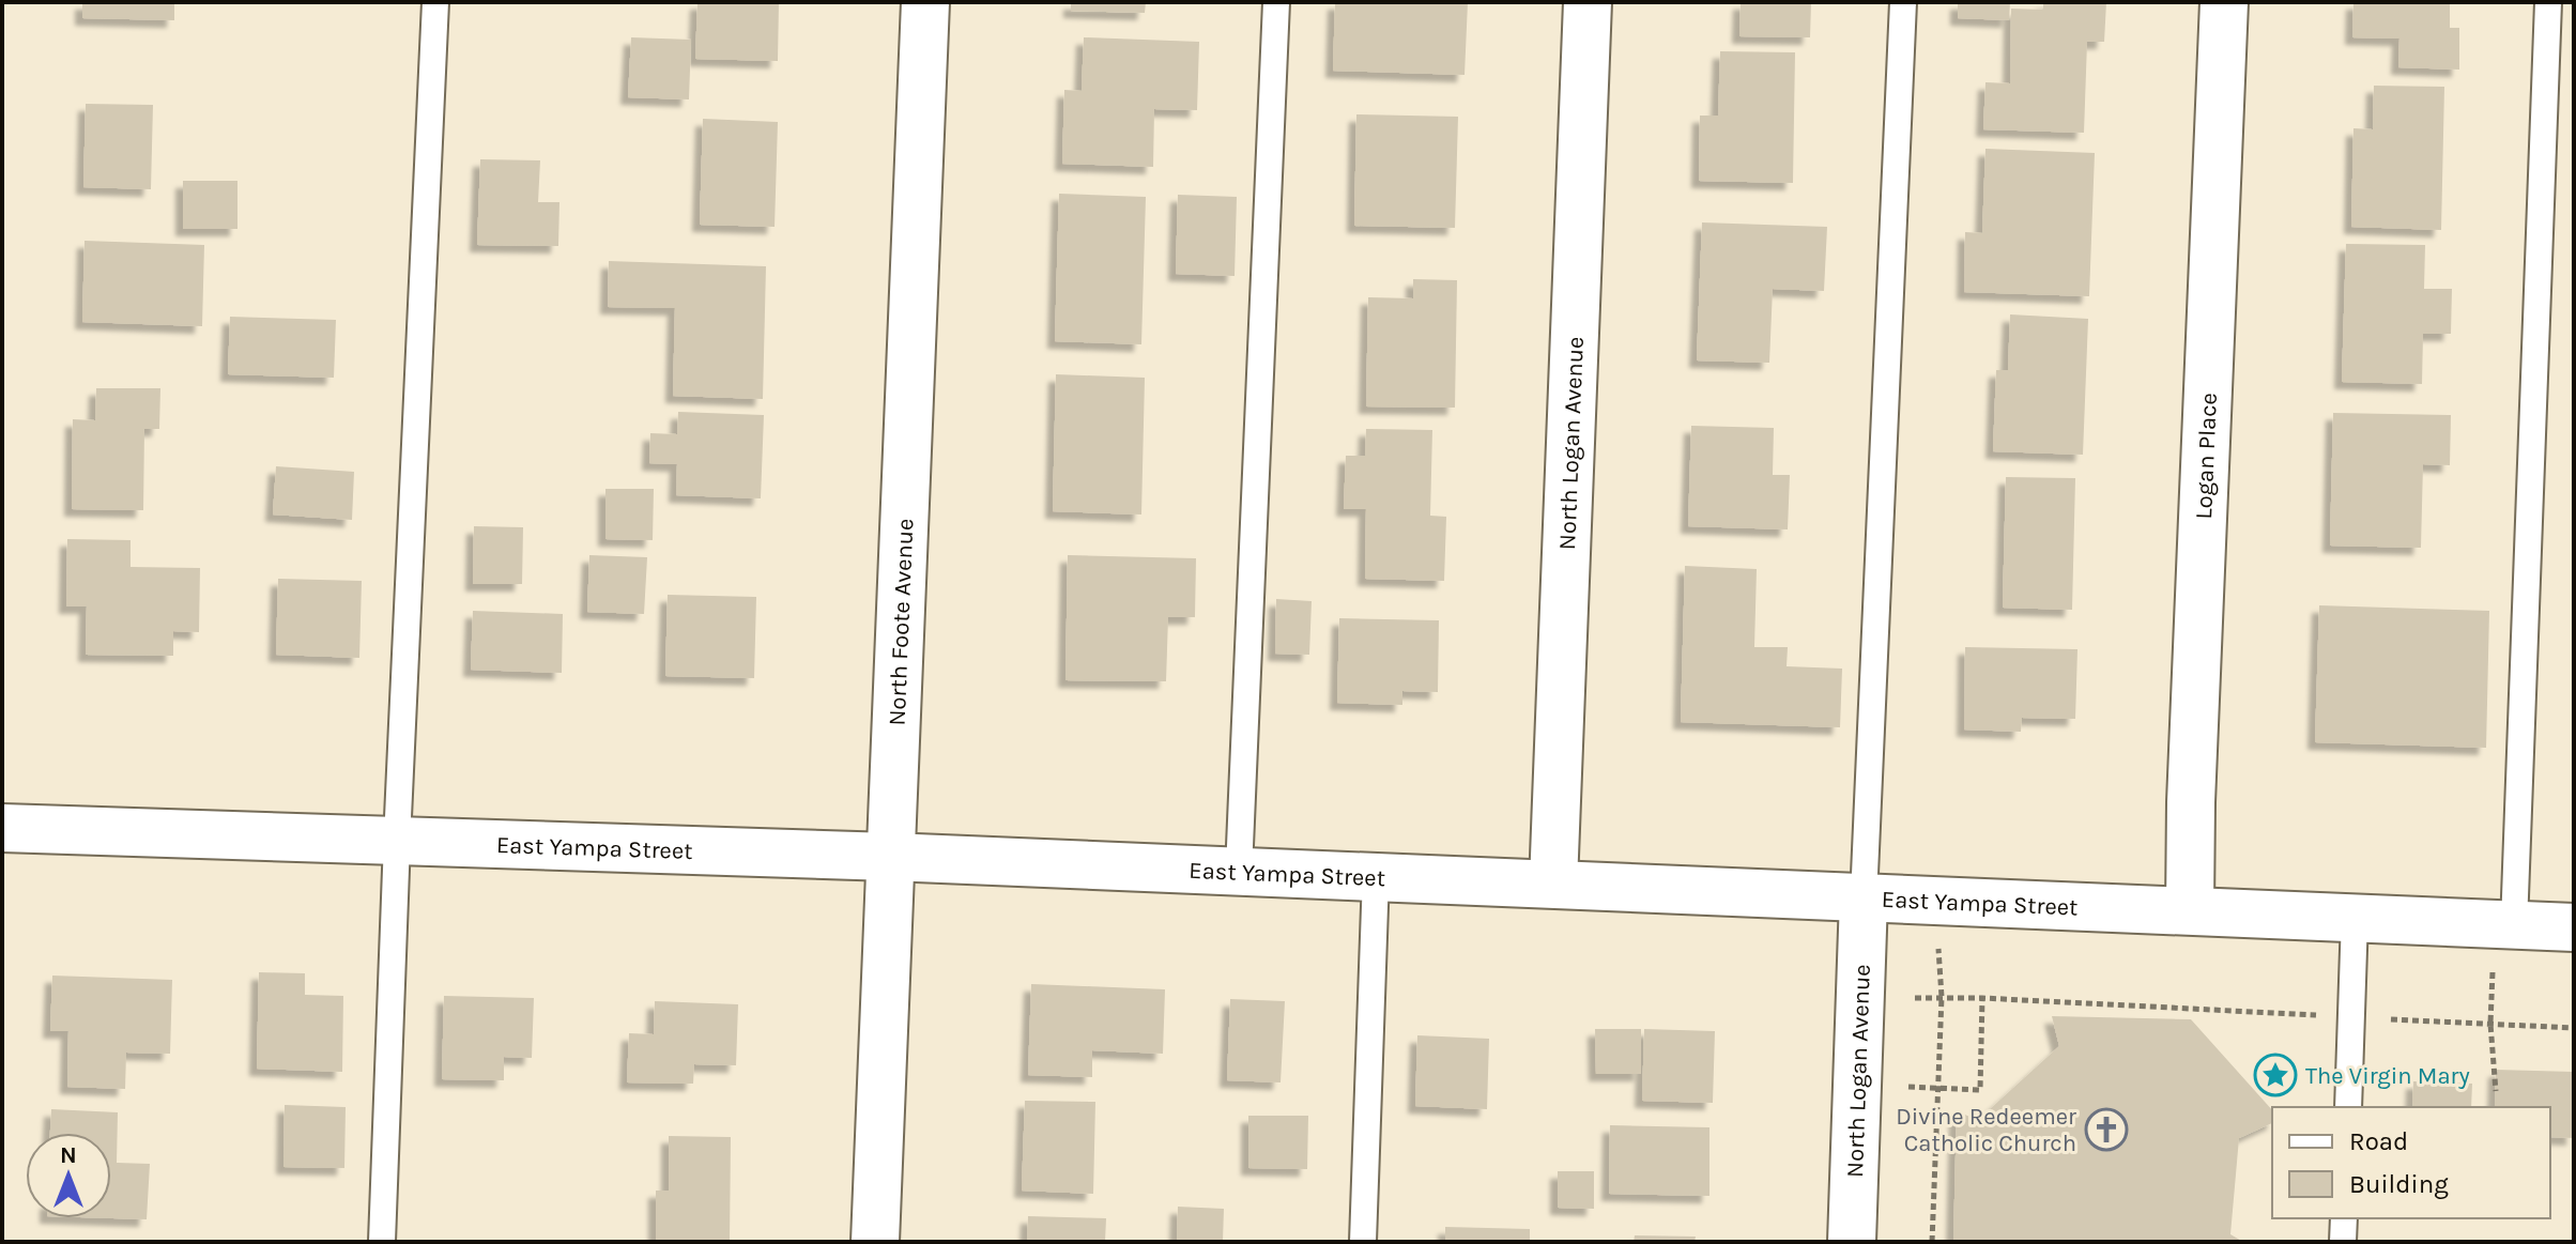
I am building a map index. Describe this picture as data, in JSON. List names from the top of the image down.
{
  "streets": {
    "street": [
      "North Logan Avenue",
      "Logan Place",
      "North Foote Avenue",
      "East Yampa Street"
    ]
  },
  "crossings": [
    ["North Logan Avenue", "East Yampa Street"],
    ["Logan Place", "East Yampa Street"],
    ["North Foote Avenue", "East Yampa Street"]
  ],
  "places": {
    "place": ["The Virgin Mary"],
    "church": ["Divine Redeemer Catholic Church"]
  },
  "legend": ["Road", "Building"],
  "north": "top"
}
